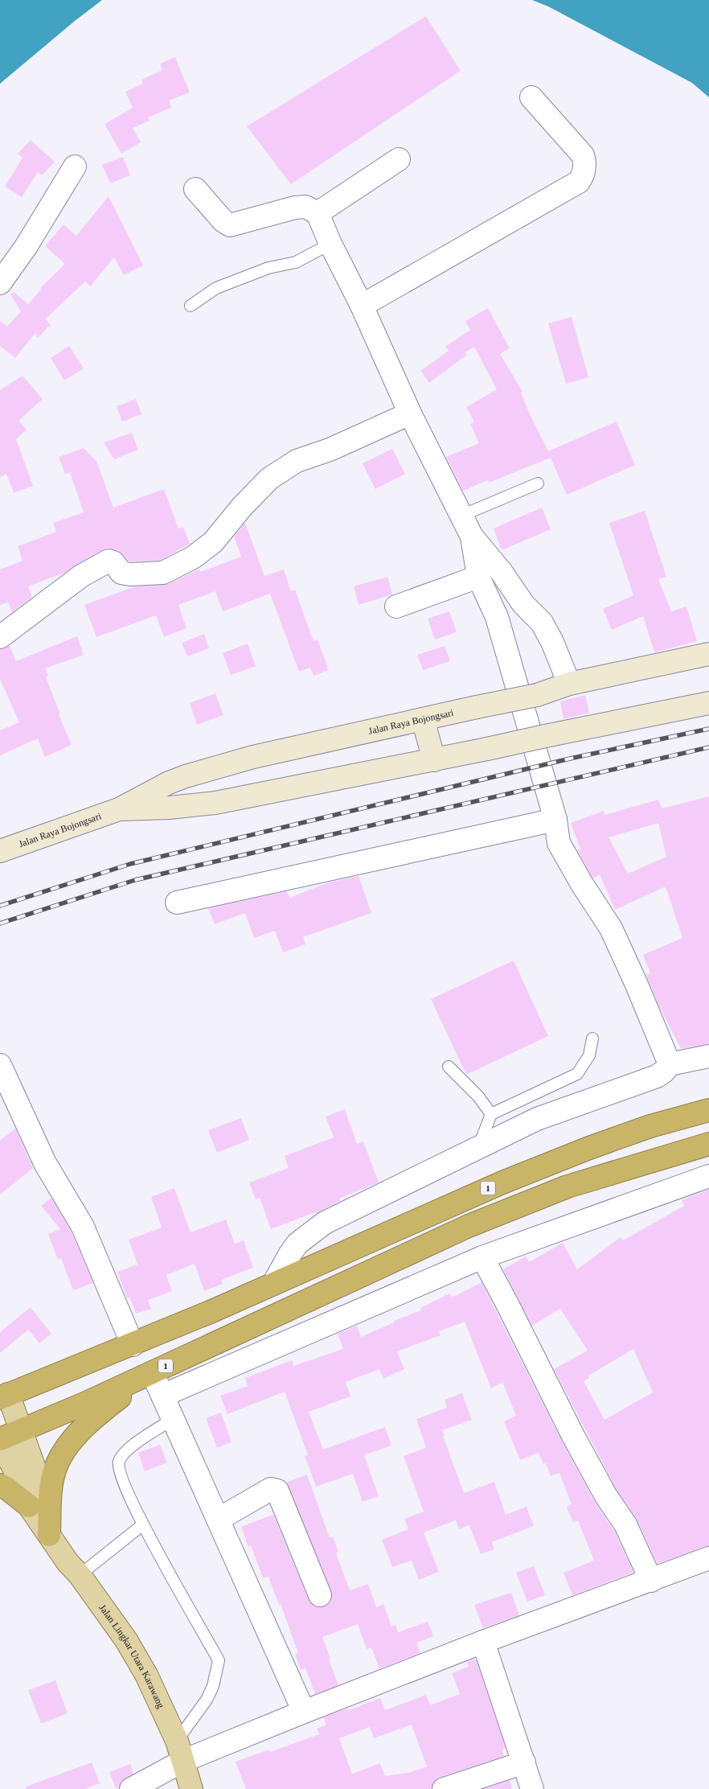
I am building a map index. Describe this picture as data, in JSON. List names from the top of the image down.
{
  "streets": {
    "highway": ["1"],
    "main road": ["Jalan Lingkar Utara Karawang"],
    "street": ["Jalan Raya Bojongsari"]
  },
  "crossings": [
    ["1", "Jalan Lingkar Utara Karawang"]
  ]
}
